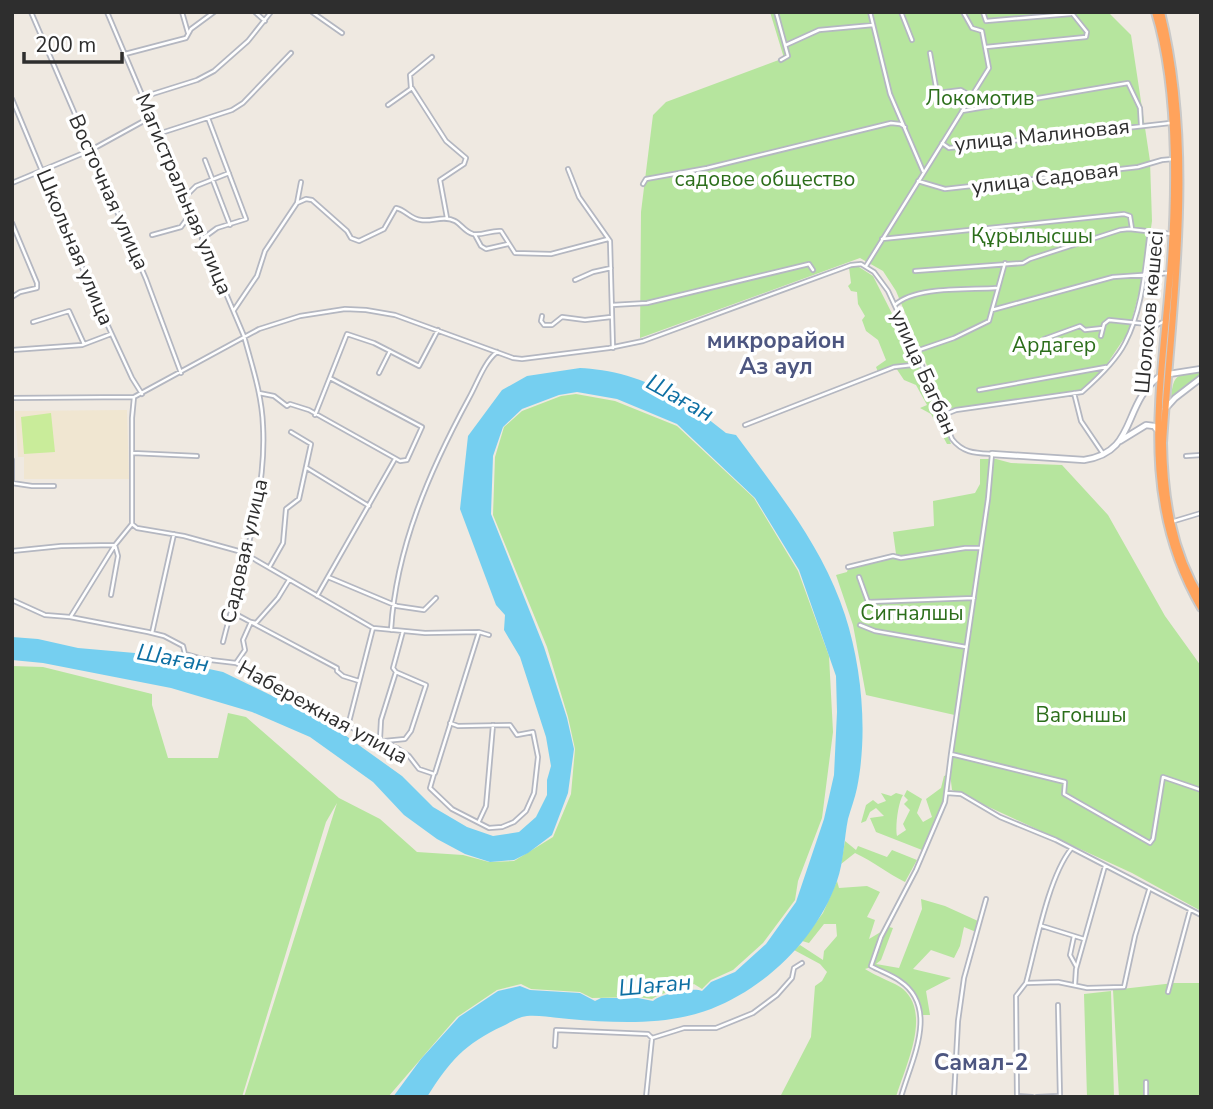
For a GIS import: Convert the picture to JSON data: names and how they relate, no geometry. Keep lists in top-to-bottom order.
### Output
{
  "streets": {
    "highway": ["Шолохов көшесі"],
    "street": [
      "улица Малиновая",
      "улица Садовая",
      "Восточная улица",
      "Магистральная улица",
      "Школьная улица",
      "улица Багбан",
      "Садовая улица",
      "Набережная улица"
    ]
  },
  "crossings": [
    ["улица Малиновая", "Шолохов көшесі"],
    ["улица Садовая", "Шолохов көшесі"],
    ["Магистральная улица", "Садовая улица"]
  ],
  "districts": ["микрорайон Аз аул", "Самал-2"],
  "water": ["Шаған"],
  "parks": [
    "Локомотив",
    "садовое общество",
    "Құрылысшы",
    "Ардагер",
    "Сигналшы",
    "Вагоншы"
  ],
  "scale_bar": "200 m"
}
